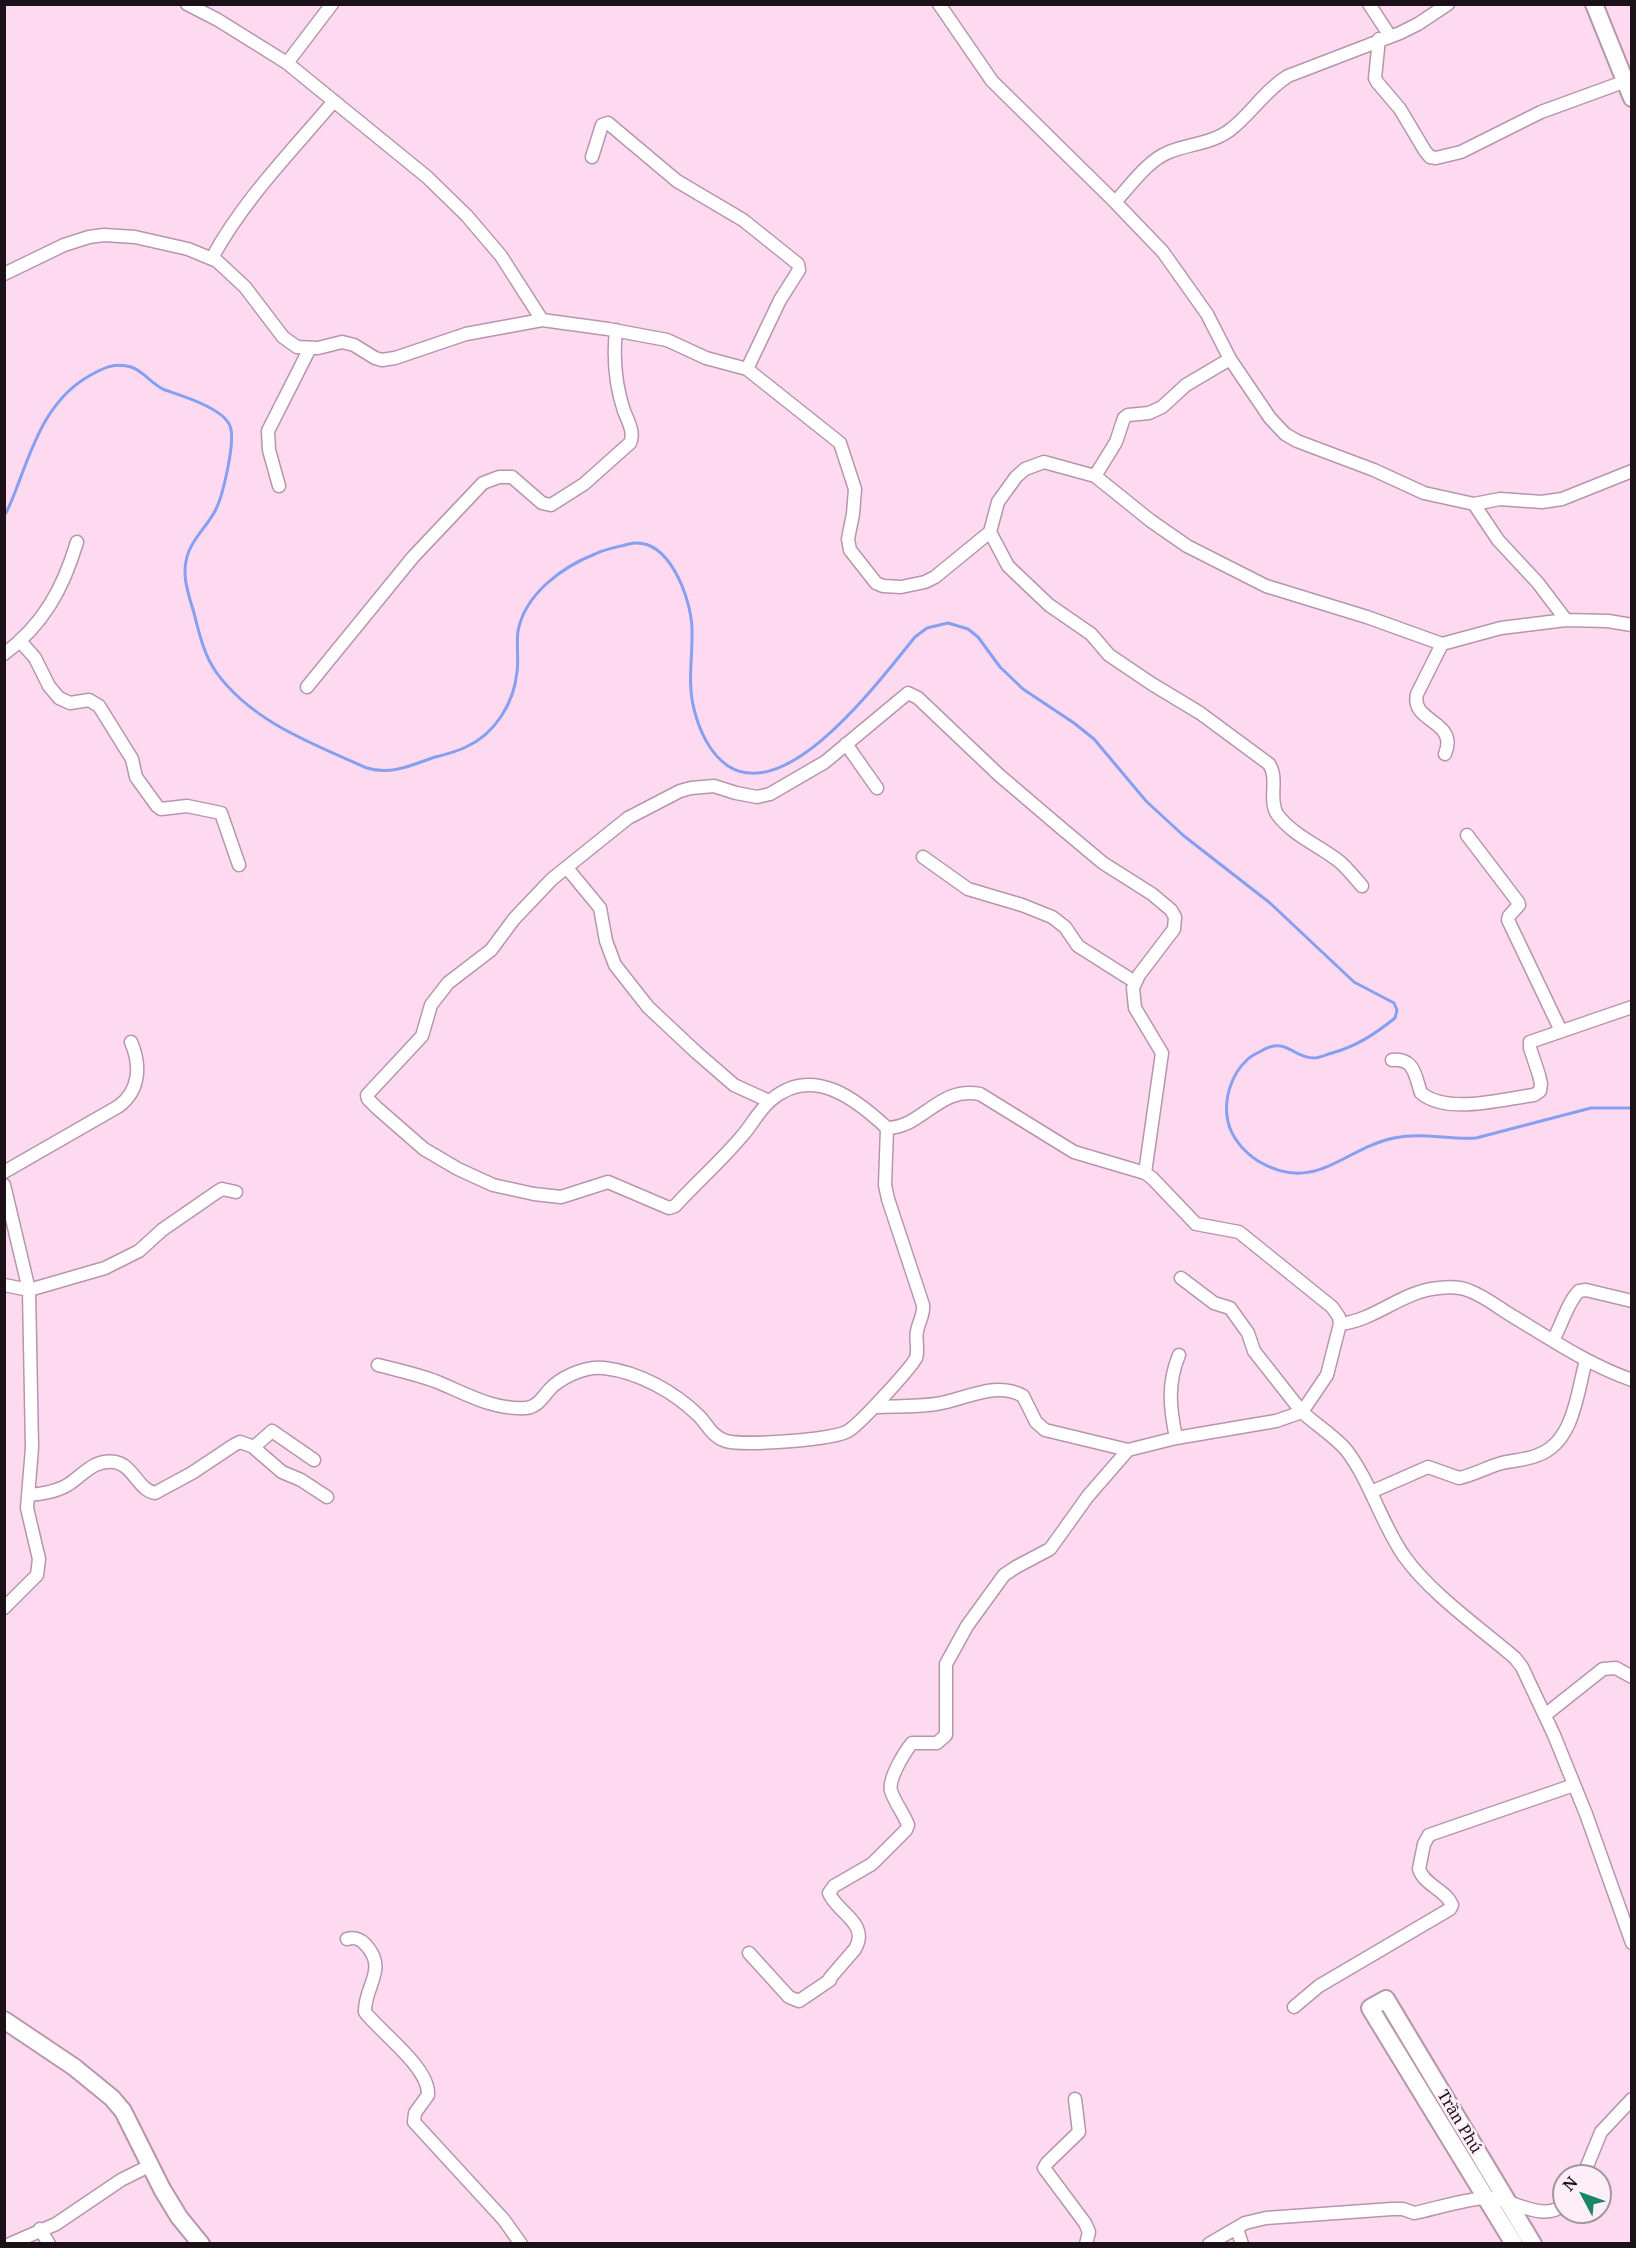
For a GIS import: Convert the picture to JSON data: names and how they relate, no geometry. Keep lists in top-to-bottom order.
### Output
{
  "streets": {
    "main road": ["Trần Phú"]
  },
  "north": "top left"
}
